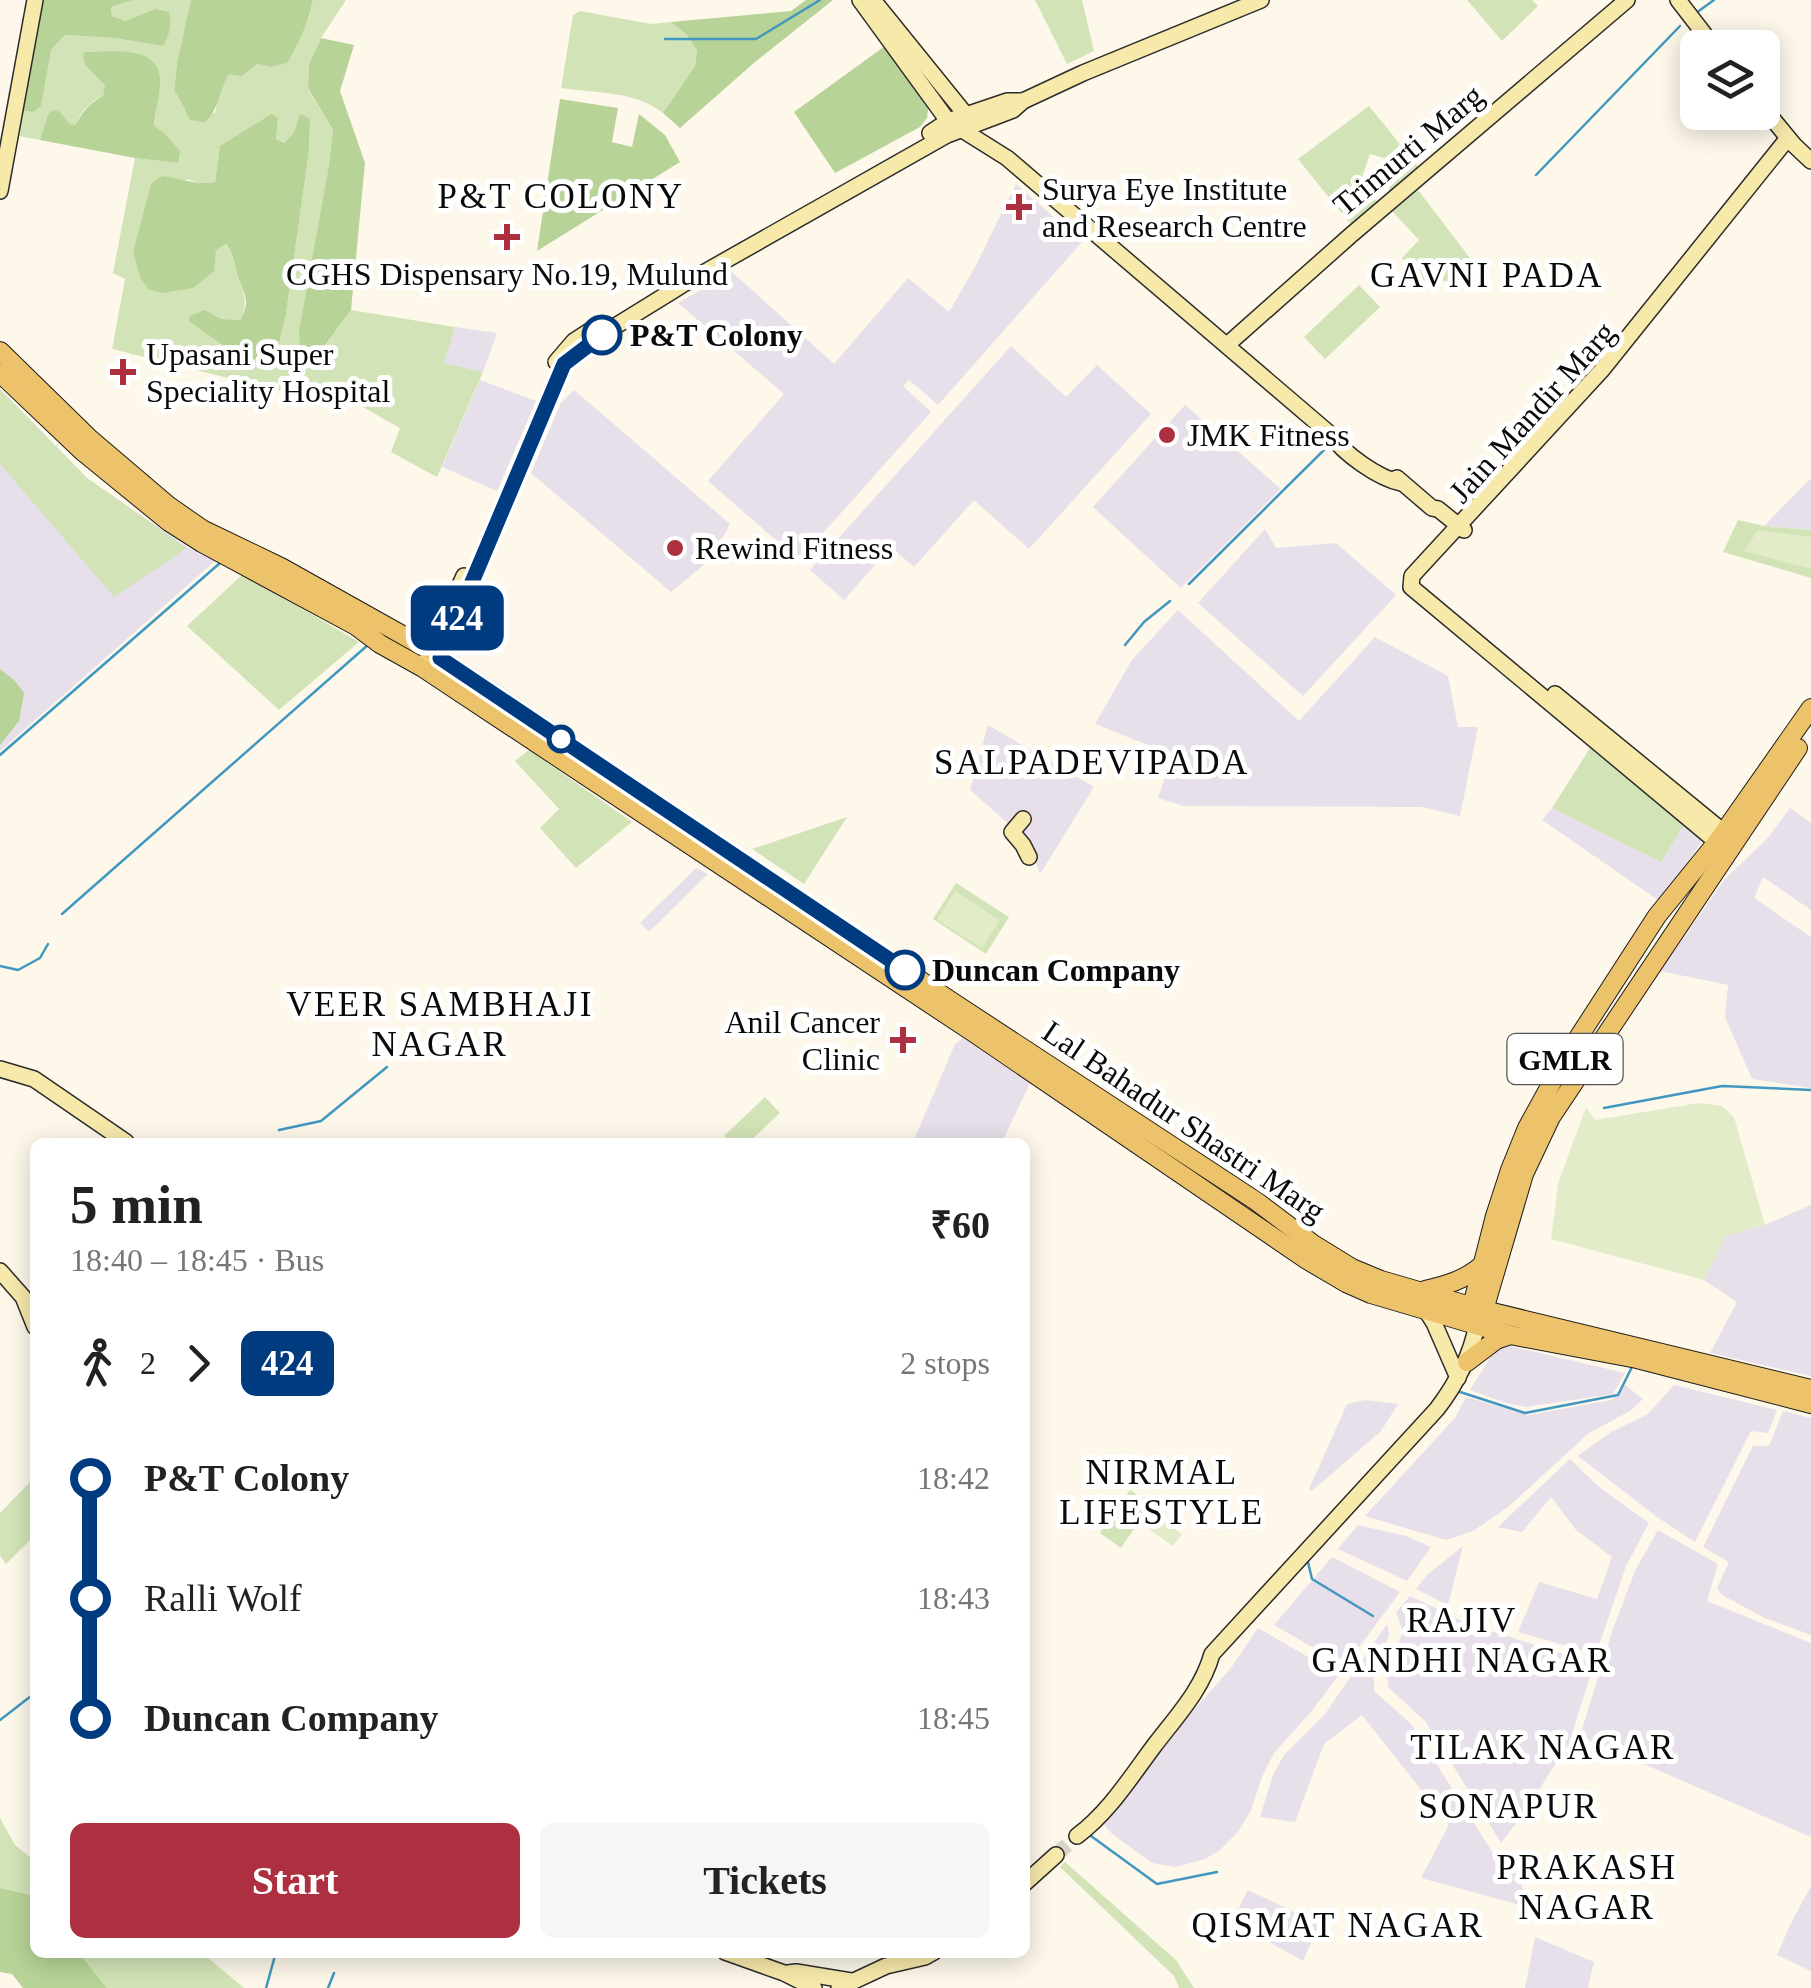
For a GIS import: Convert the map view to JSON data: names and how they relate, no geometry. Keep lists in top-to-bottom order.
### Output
{
  "streets": {
    "main road": ["GMLR", "Lal Bahadur Shastri Marg"],
    "street": ["Trimurti Marg", "Jain Mandir Marg"]
  },
  "crossings": [
    ["Jain Mandir Marg", "GMLR"],
    ["GMLR", "Lal Bahadur Shastri Marg"]
  ],
  "districts": [
    "P&T COLONY",
    "GAVNI PADA",
    "SALPADEVIPADA",
    "VEER SAMBHAJI NAGAR",
    "NIRMAL LIFESTYLE",
    "RAJIV GANDHI NAGAR",
    "TILAK NAGAR",
    "SONAPUR",
    "PRAKASH NAGAR",
    "QISMAT NAGAR"
  ],
  "places": {
    "health": [
      "Surya Eye Institute and Research Centre",
      "CGHS Dispensary No.19, Mulund",
      "Upasani Super Speciality Hospital",
      "Anil Cancer Clinic"
    ],
    "other": [
      "P&T Colony",
      "JMK Fitness",
      "Rewind Fitness",
      "Duncan Company"
    ]
  },
  "lines": ["bus line 424"],
  "page": {
    "on_map": "424",
    "heading": ["5 min", "18:40 – 18:45 · Bus", "₹60"],
    "legs": ["2", "424", "2 stops"],
    "list": [
      {
        "name": "P&T Colony",
        "value": "18:42"
      },
      {
        "name": "Ralli Wolf",
        "value": "18:43"
      },
      {
        "name": "Duncan Company",
        "value": "18:45"
      }
    ],
    "buttons": ["Start", "Tickets"]
  }
}
